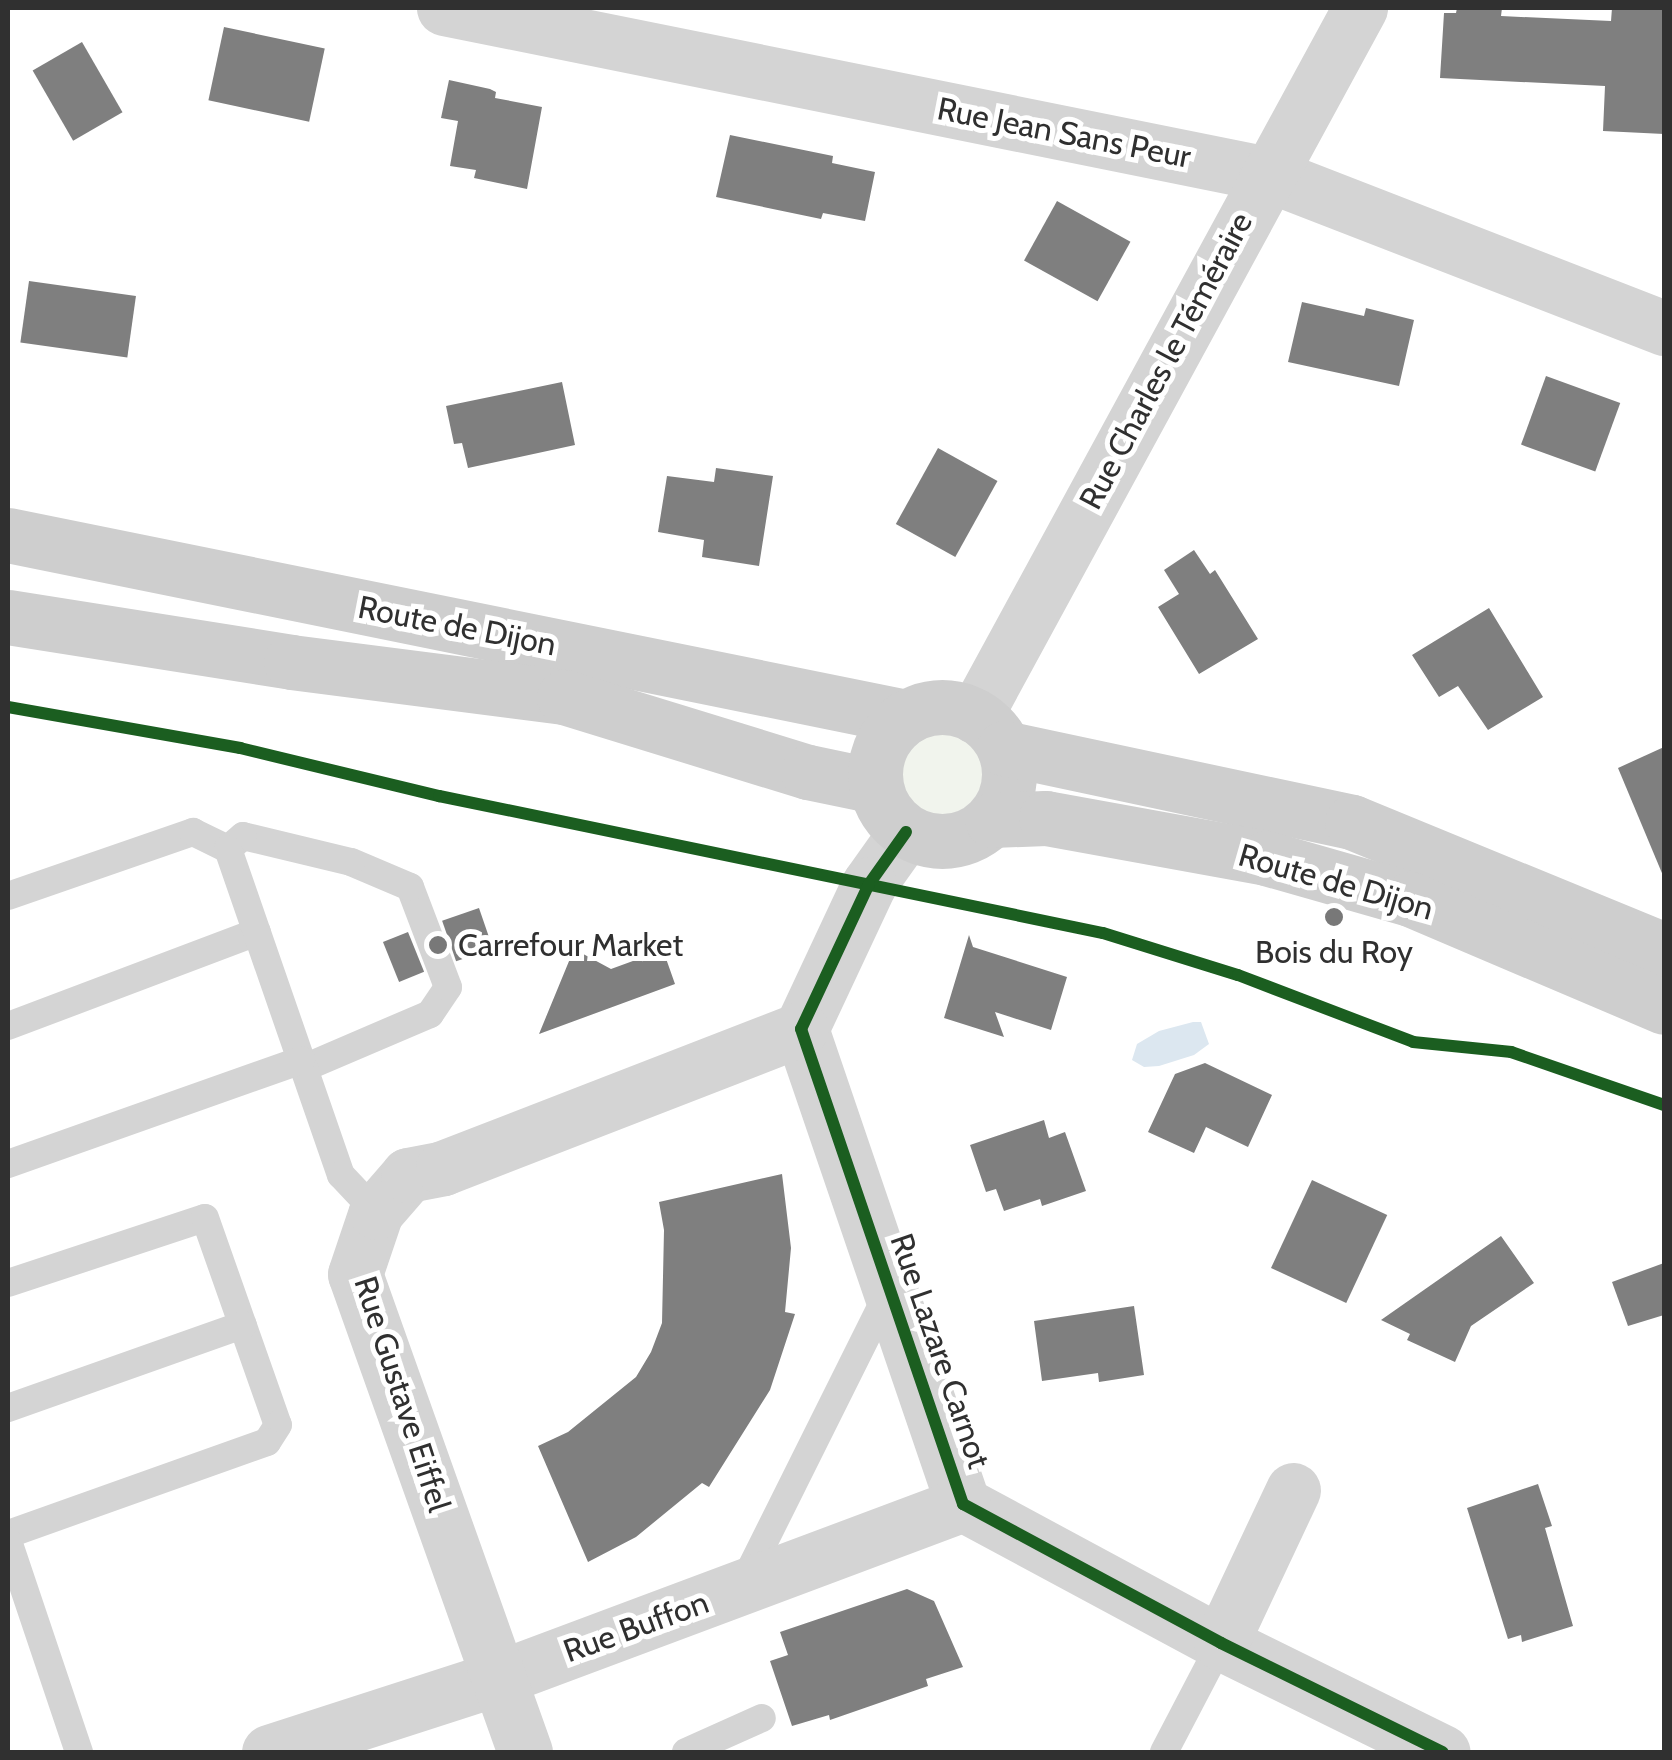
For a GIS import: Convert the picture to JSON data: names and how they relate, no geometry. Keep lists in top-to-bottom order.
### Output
{
  "streets": {
    "street": [
      "Rue Jean Sans Peur",
      "Rue Charles le Téméraire",
      "Route de Dijon",
      "Rue Lazare Carnot",
      "Rue Gustave Eiffel",
      "Rue Buffon"
    ]
  },
  "crossings": [
    ["Rue Jean Sans Peur", "Rue Charles le Téméraire"],
    ["Rue Charles le Téméraire", "Route de Dijon"],
    ["Rue Lazare Carnot", "Rue Gustave Eiffel"],
    ["Rue Lazare Carnot", "Rue Buffon"],
    ["Rue Gustave Eiffel", "Rue Buffon"]
  ],
  "places": ["Bois du Roy", "Carrefour Market"]
}
